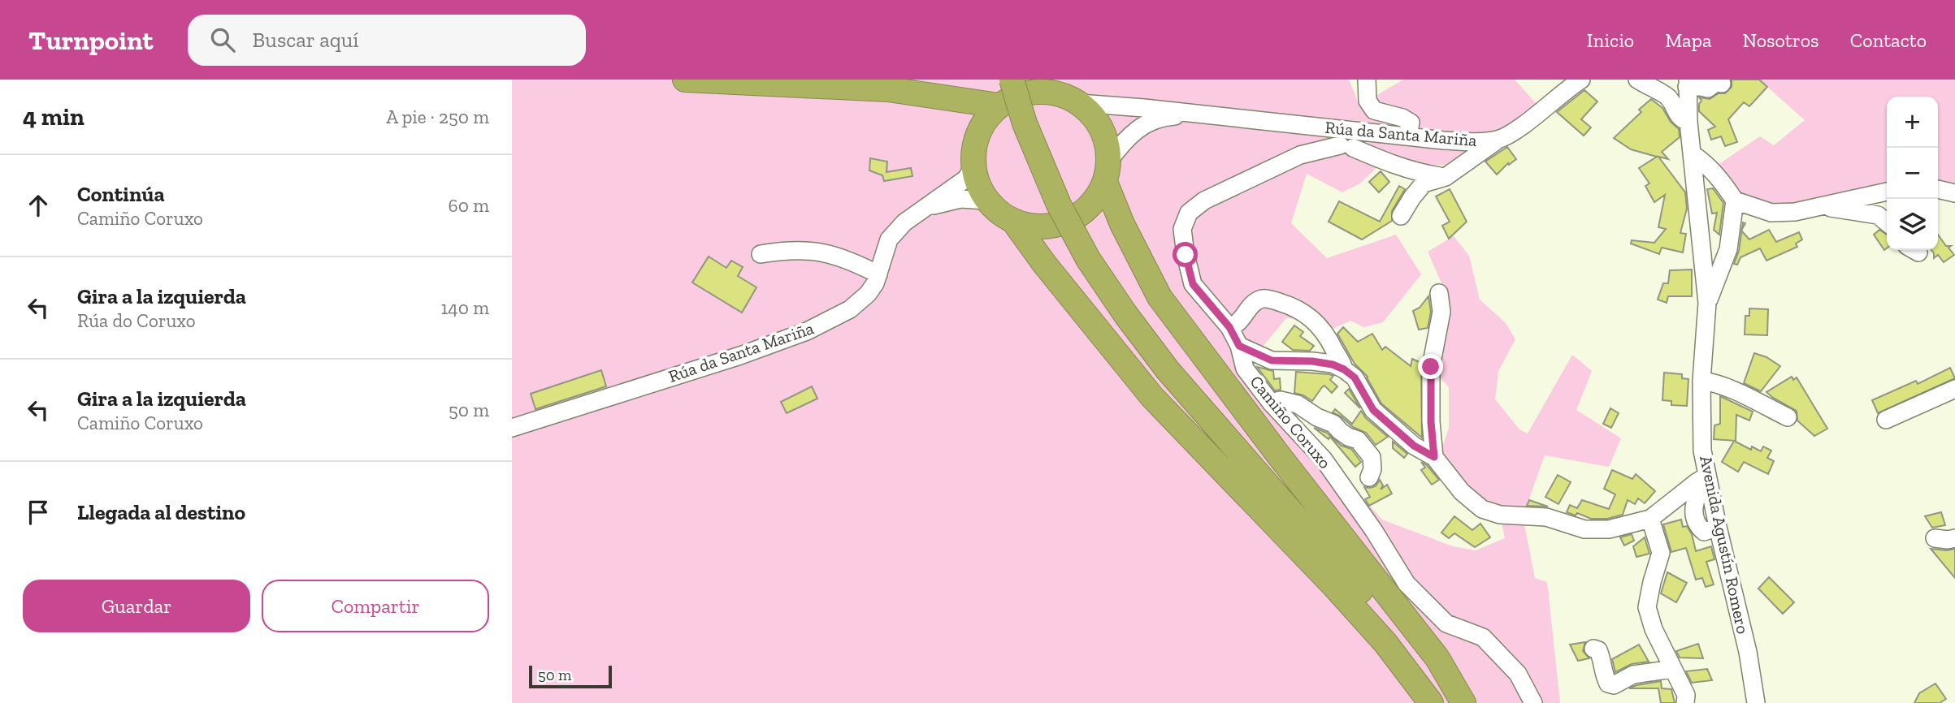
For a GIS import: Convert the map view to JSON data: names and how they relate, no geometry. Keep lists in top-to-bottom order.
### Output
{
  "streets": {
    "street": ["Rúa da Santa Mariña", "Camiño Coruxo", "Avenida Agustín Romero"]
  },
  "scale_bar": "50 m",
  "page": {
    "header": "Turnpoint",
    "search": "Buscar aquí",
    "nav": [
      "Inicio",
      "Mapa",
      "Nosotros",
      "Contacto"
    ],
    "heading": ["4 min", "A pie · 250 m"],
    "map_buttons": ["+", "−"],
    "list": [
      ["Continúa", "Camiño Coruxo", "60 m"],
      ["Gira a la izquierda", "Rúa do Coruxo", "140 m"],
      ["Gira a la izquierda", "Camiño Coruxo", "50 m"],
      "Llegada al destino"
    ],
    "buttons": ["Guardar", "Compartir"],
    "scale": "50 m"
  }
}
